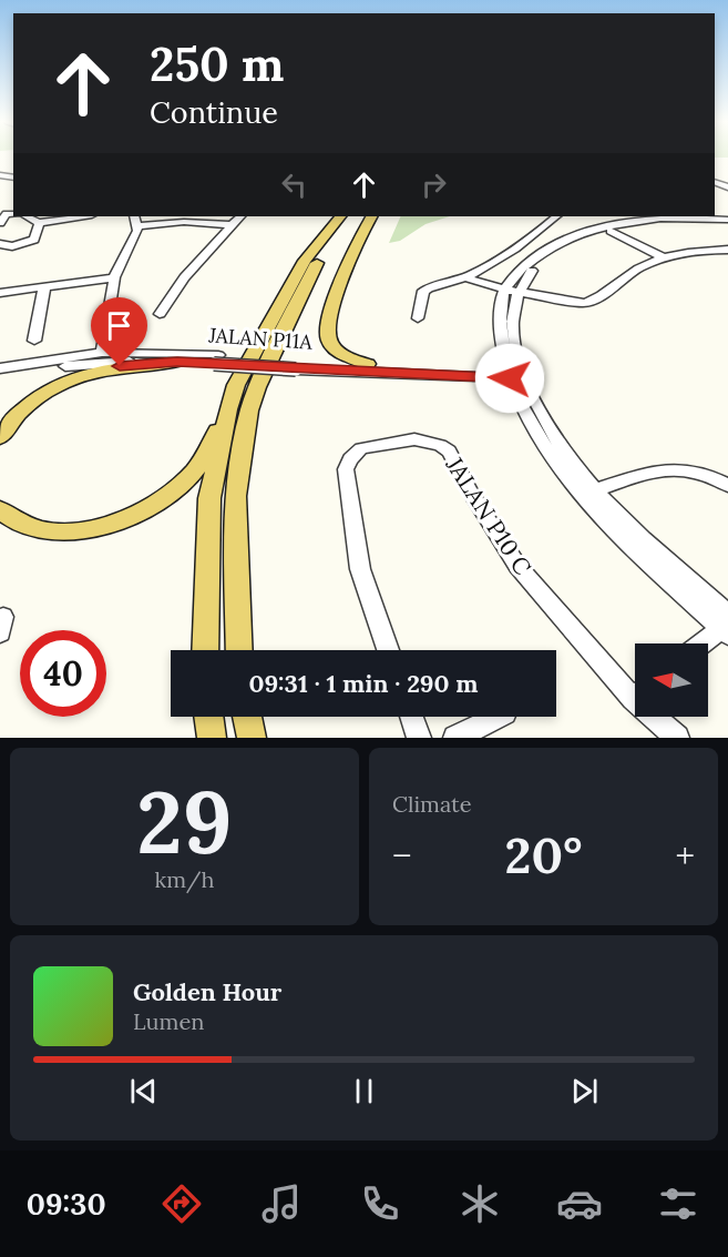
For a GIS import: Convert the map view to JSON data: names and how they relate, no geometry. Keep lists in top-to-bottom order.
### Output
{
  "streets": {
    "street": ["JALAN P11A", "JALAN P10 C"]
  },
  "north": "left",
  "page": {
    "turn": ["250 m", "Continue"],
    "limit": "40",
    "trip": "09:31 · 1 min · 290 m",
    "tile": [
      ["29", "km/h"],
      "Climate"
    ],
    "heat": ["−", "20°", "+"],
    "song": ["Golden Hour", "Lumen"],
    "tabs": "09:30"
  }
}
